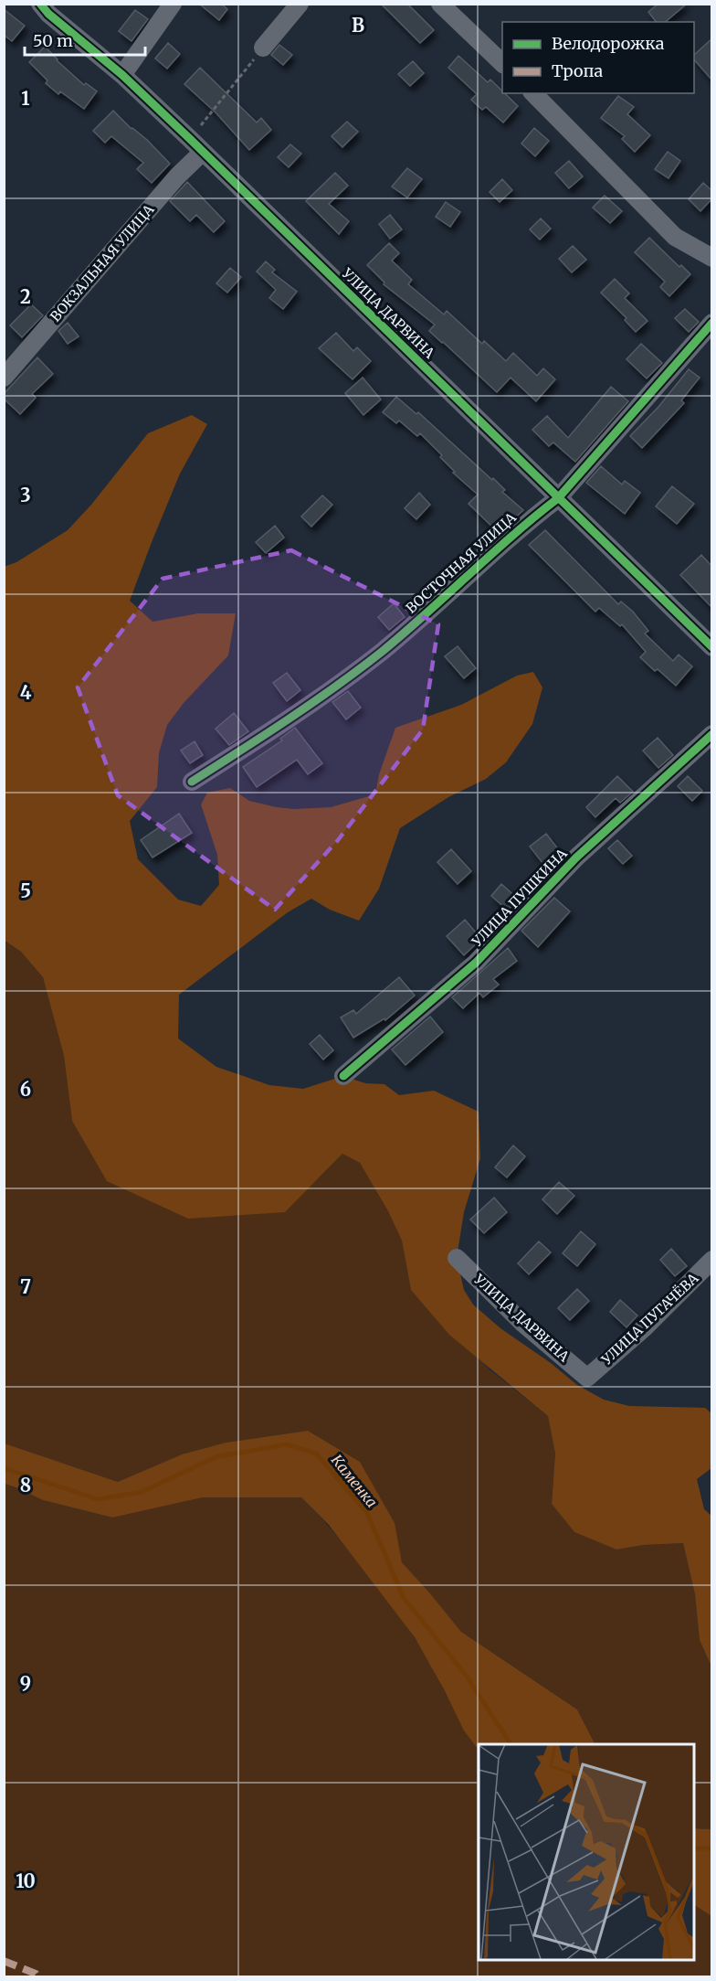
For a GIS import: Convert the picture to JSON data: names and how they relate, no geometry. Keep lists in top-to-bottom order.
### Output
{
  "streets": {
    "street": [
      "ВОКЗАЛЬНАЯ УЛИЦА",
      "УЛИЦА ДАРВИНА",
      "ВОСТОЧНАЯ УЛИЦА",
      "УЛИЦА ПУШКИНА",
      "УЛИЦА ПУГАЧЁВА"
    ]
  },
  "crossings": [
    ["ВОКЗАЛЬНАЯ УЛИЦА", "УЛИЦА ДАРВИНА"],
    ["УЛИЦА ДАРВИНА", "ВОСТОЧНАЯ УЛИЦА"],
    ["УЛИЦА ДАРВИНА", "УЛИЦА ПУГАЧЁВА"]
  ],
  "water": ["Каменка"],
  "legend": ["Велодорожка", "Тропа"],
  "scale_bar": "50 m",
  "grid": {
    "columns": ["B"],
    "rows": [
      "1",
      "2",
      "3",
      "4",
      "5",
      "6",
      "7",
      "8",
      "9",
      "10"
    ]
  }
}
